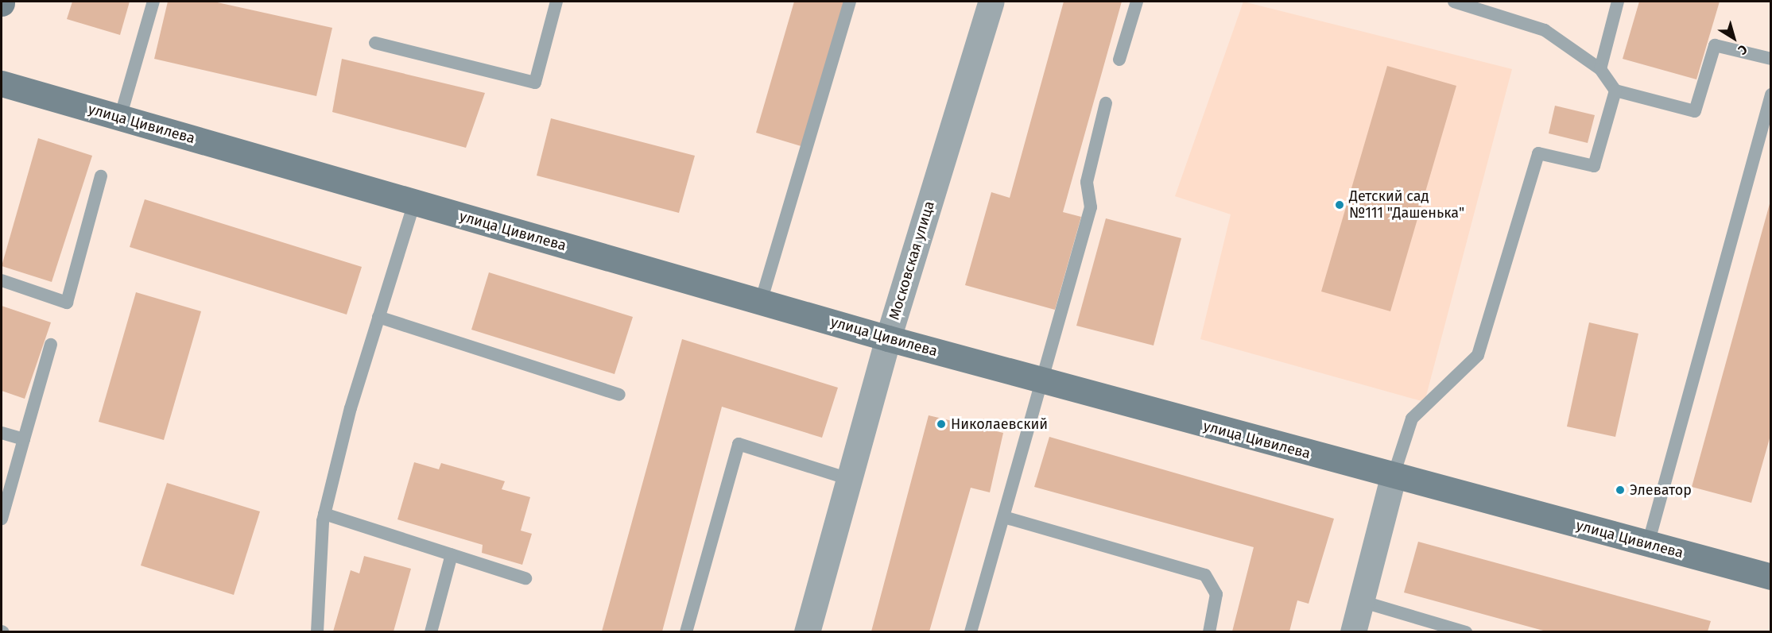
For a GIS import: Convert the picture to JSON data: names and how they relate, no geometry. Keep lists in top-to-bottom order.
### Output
{
  "streets": {
    "street": ["улица Цивилева", "Московская улица"]
  },
  "crossings": [
    ["улица Цивилева", "Московская улица"]
  ],
  "places": ["Детский сад №111 \"Дашенька\"", "Николаевский", "Элеватор"],
  "north": "bottom right"
}
